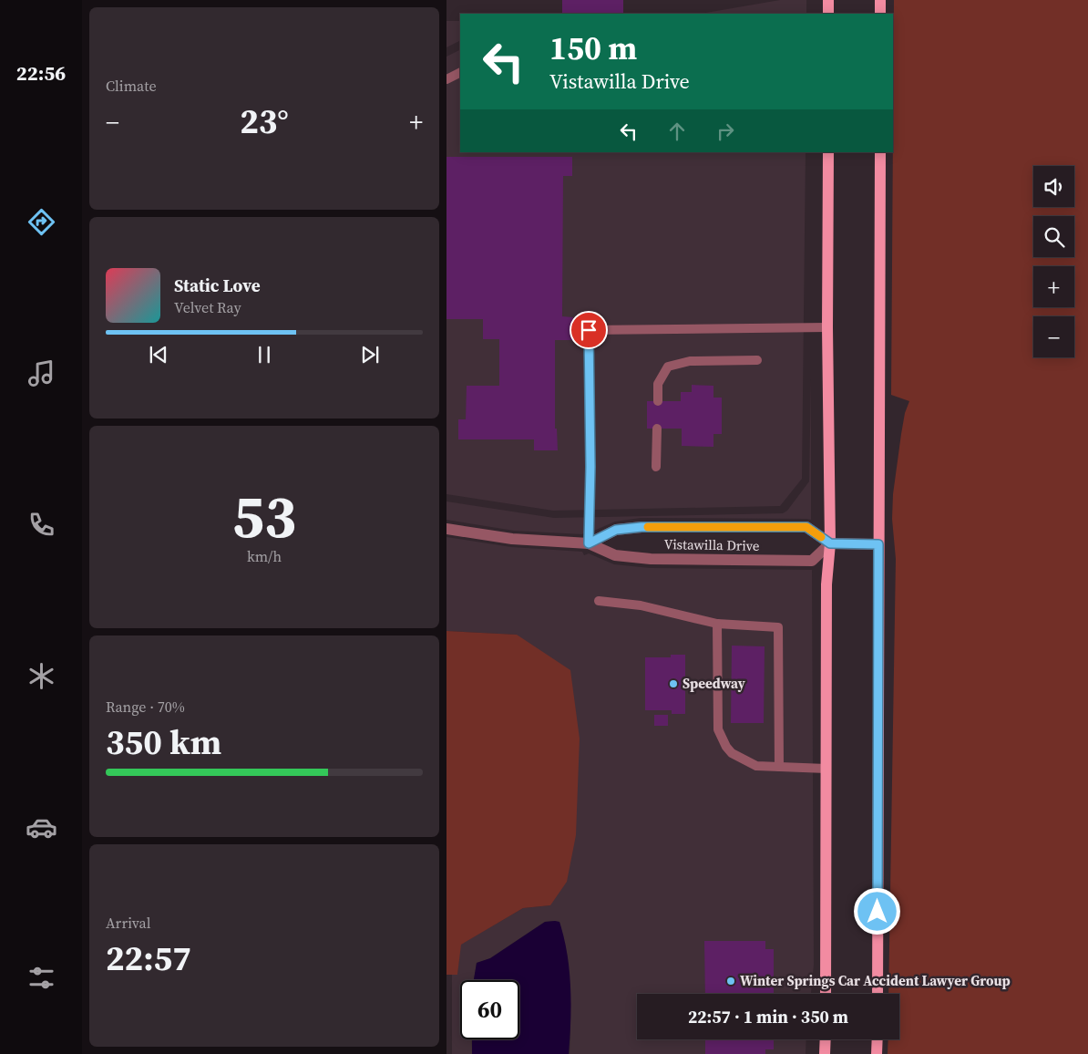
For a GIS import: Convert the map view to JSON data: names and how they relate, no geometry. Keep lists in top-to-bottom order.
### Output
{
  "streets": {
    "street": ["Vistawilla Drive"]
  },
  "places": ["Speedway", "Winter Springs Car Accident Lawyer Group"],
  "page": {
    "tabs": "22:56",
    "tile": [
      "Climate",
      ["53", "km/h"],
      ["Range · 70%", "350 km"],
      ["Arrival", "22:57"]
    ],
    "turn": ["150 m", "Vistawilla Drive"],
    "heat": ["−", "23°", "+"],
    "map_buttons": ["+", "−"],
    "song": ["Static Love", "Velvet Ray"],
    "limit": "60",
    "trip": "22:57 · 1 min · 350 m"
  }
}
